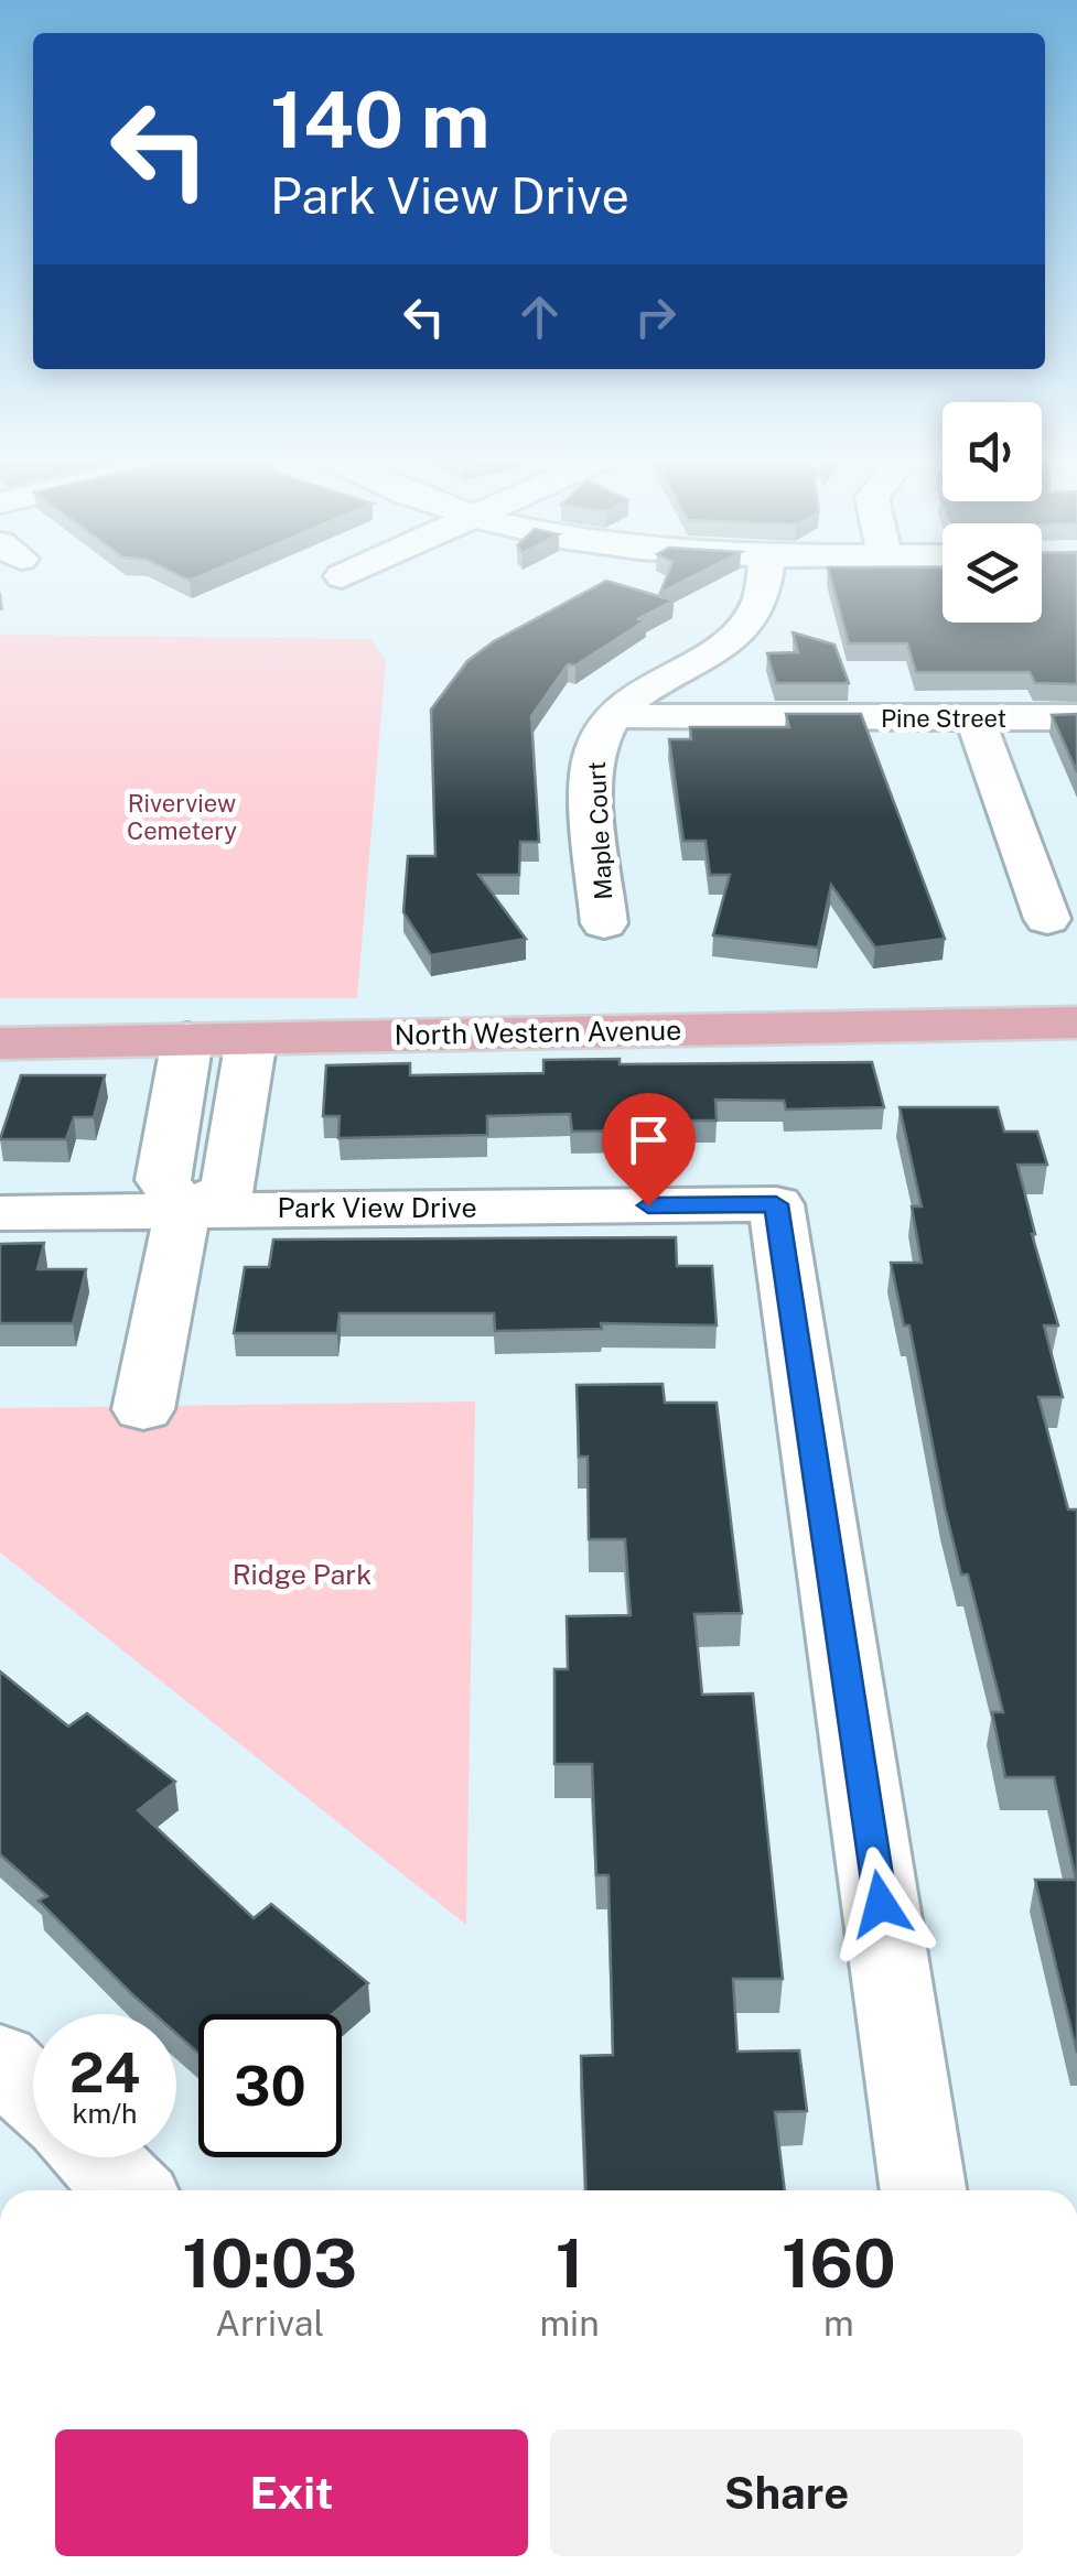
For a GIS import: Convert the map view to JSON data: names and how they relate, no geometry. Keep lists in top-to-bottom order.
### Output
{
  "streets": {
    "main road": ["North Western Avenue"],
    "street": ["Pine Street", "Maple Court", "Park View Drive"]
  },
  "crossings": [
    ["Pine Street", "Maple Court"]
  ],
  "parks": ["Riverview Cemetery", "Ridge Park"],
  "page": {
    "turn": ["140 m", "Park View Drive"],
    "speed": "24 km/h",
    "limit": "30",
    "eta": [
      "10:03",
      "Arrival",
      "1",
      "min",
      "160",
      "m"
    ],
    "buttons": ["Exit", "Share"]
  }
}
